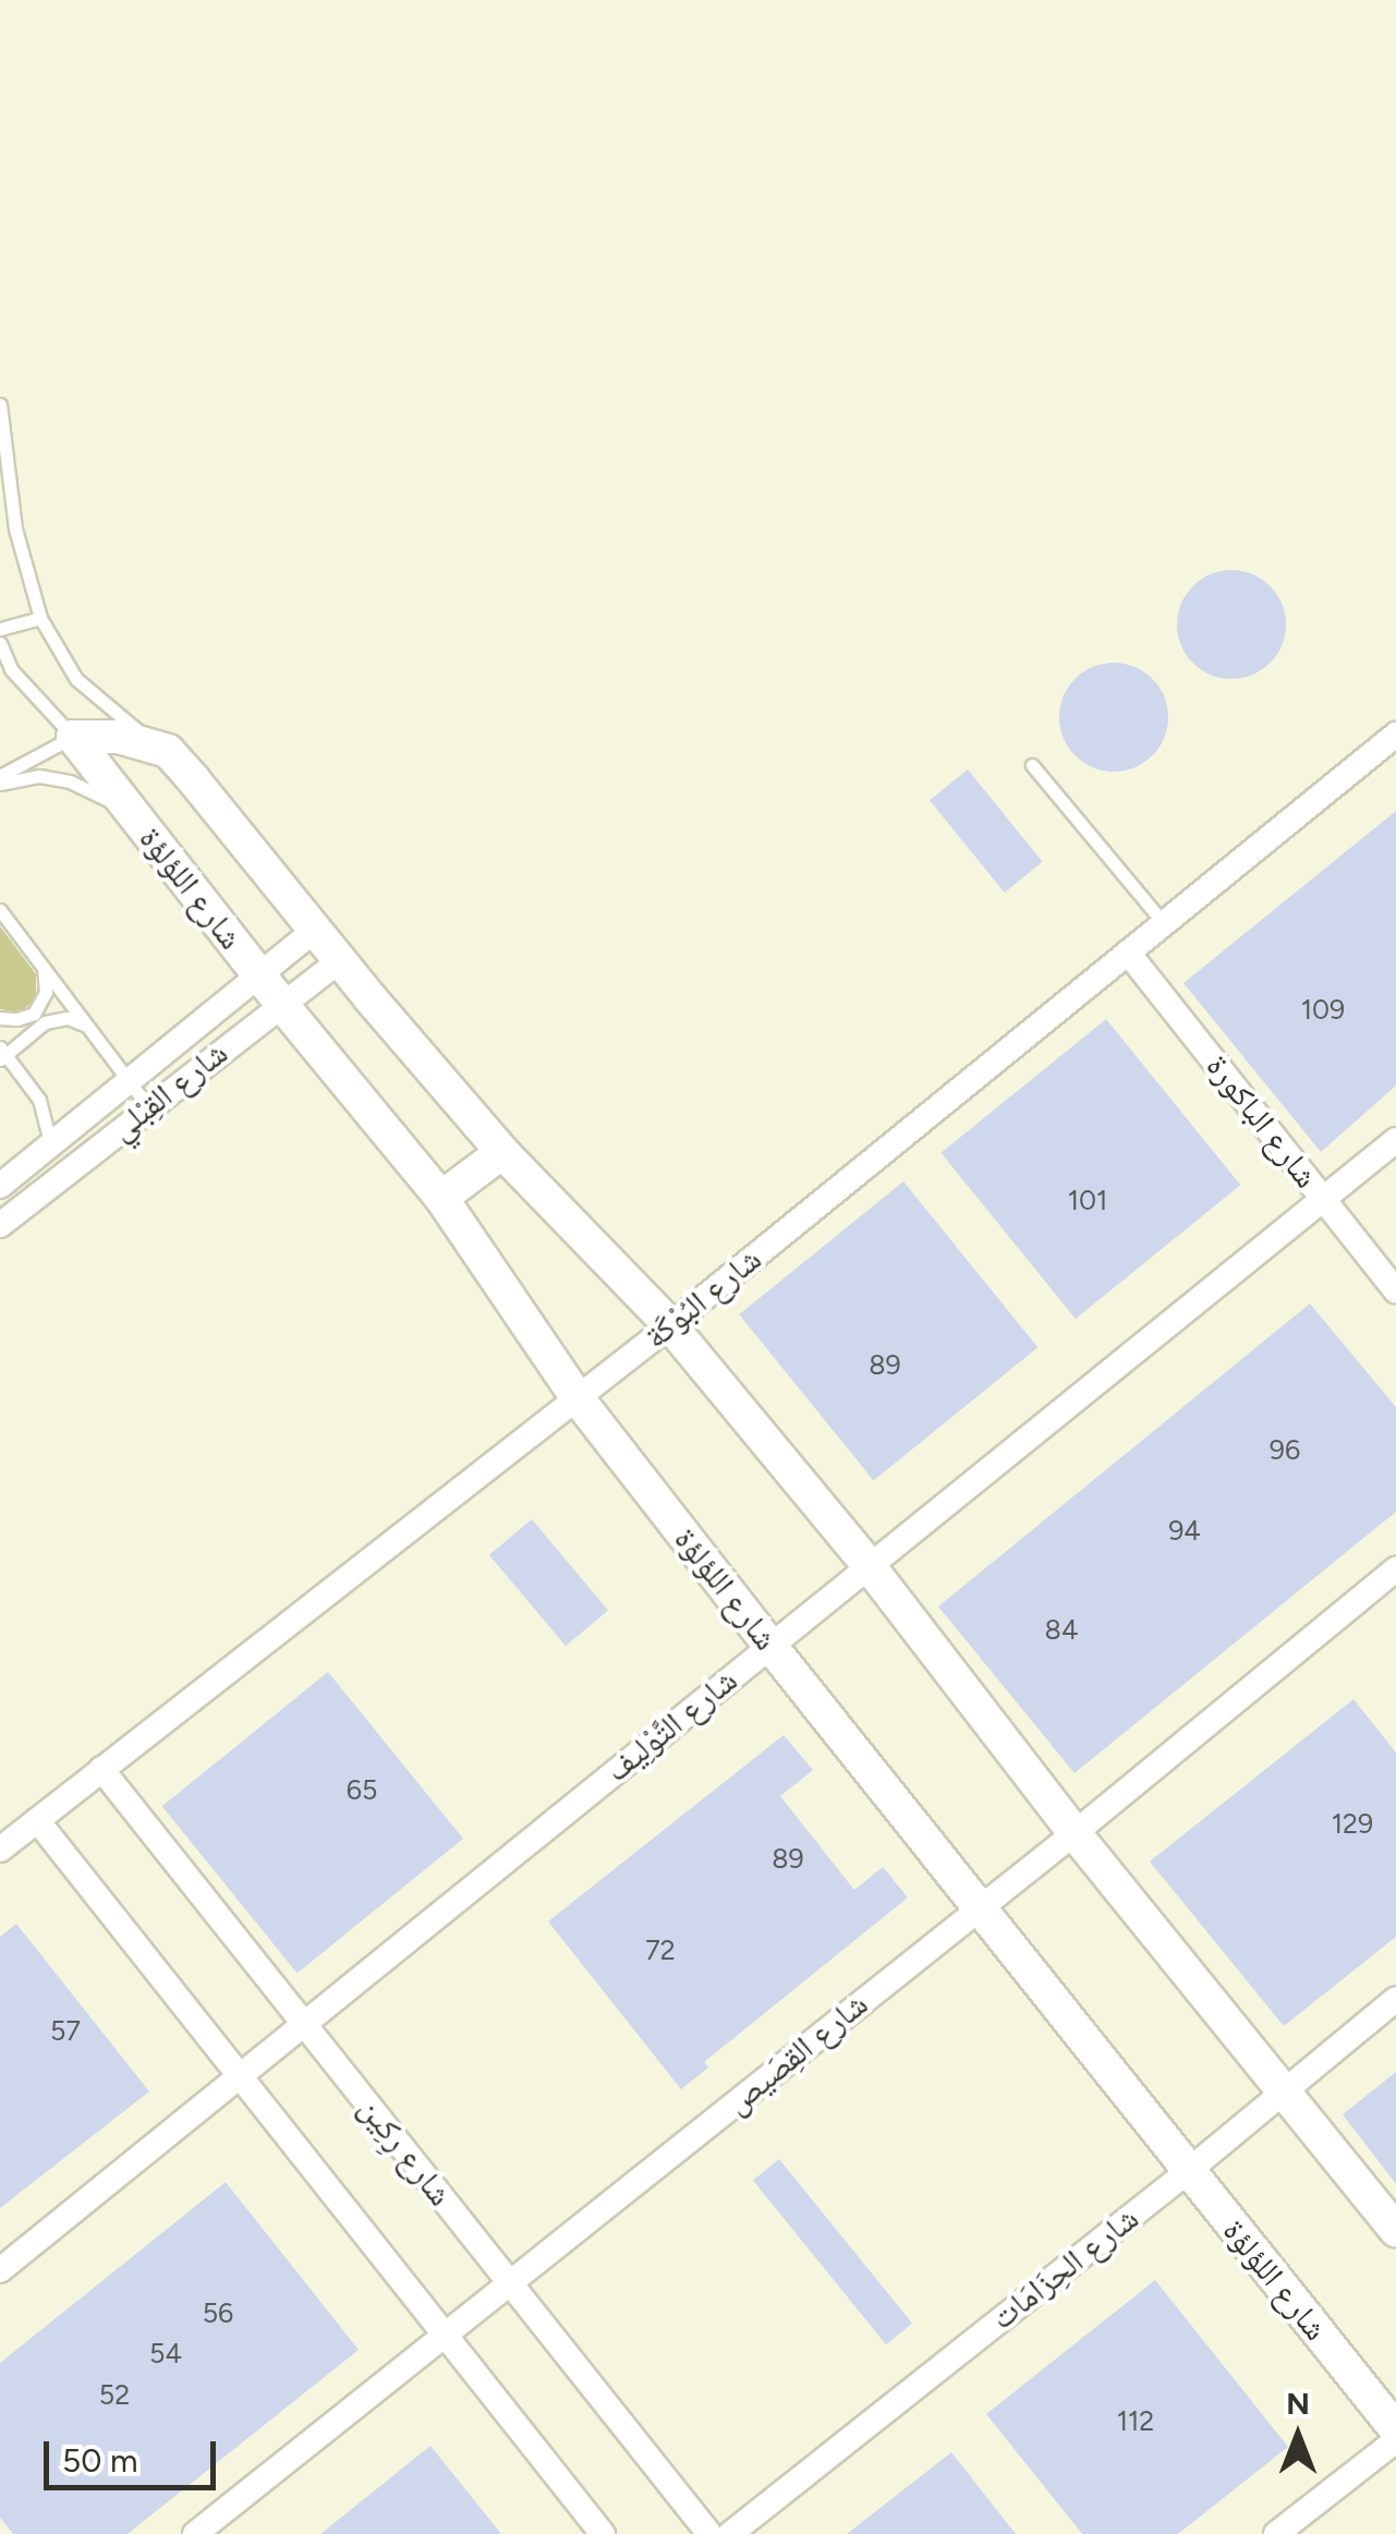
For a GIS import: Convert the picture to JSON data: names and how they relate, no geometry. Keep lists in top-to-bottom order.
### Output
{
  "streets": {
    "street": [
      "شارع اللؤلؤة",
      "شارع القِبْلي",
      "شارع الباكورة",
      "شارع البُوْكَة",
      "شارع التَّوْلِيف",
      "شارع القِصَيص",
      "شارع رِكِين",
      "شارع الحِزَامَات"
    ]
  },
  "crossings": [
    ["شارع اللؤلؤة", "شارع القِبْلي"],
    ["شارع اللؤلؤة", "شارع البُوْكَة"],
    ["شارع اللؤلؤة", "شارع التَّوْلِيف"],
    ["شارع اللؤلؤة", "شارع القِصَيص"],
    ["شارع اللؤلؤة", "شارع الحِزَامَات"],
    ["شارع الباكورة", "شارع البُوْكَة"],
    ["شارع الباكورة", "شارع التَّوْلِيف"],
    ["شارع البُوْكَة", "شارع رِكِين"],
    ["شارع التَّوْلِيف", "شارع رِكِين"],
    ["شارع القِصَيص", "شارع رِكِين"]
  ],
  "house_numbers": [
    "109",
    "101",
    "89",
    "96",
    "94",
    "84",
    "65",
    "129",
    "89",
    "72",
    "57",
    "56",
    "54",
    "52",
    "112"
  ],
  "scale_bar": "50 m",
  "north": "top"
}
